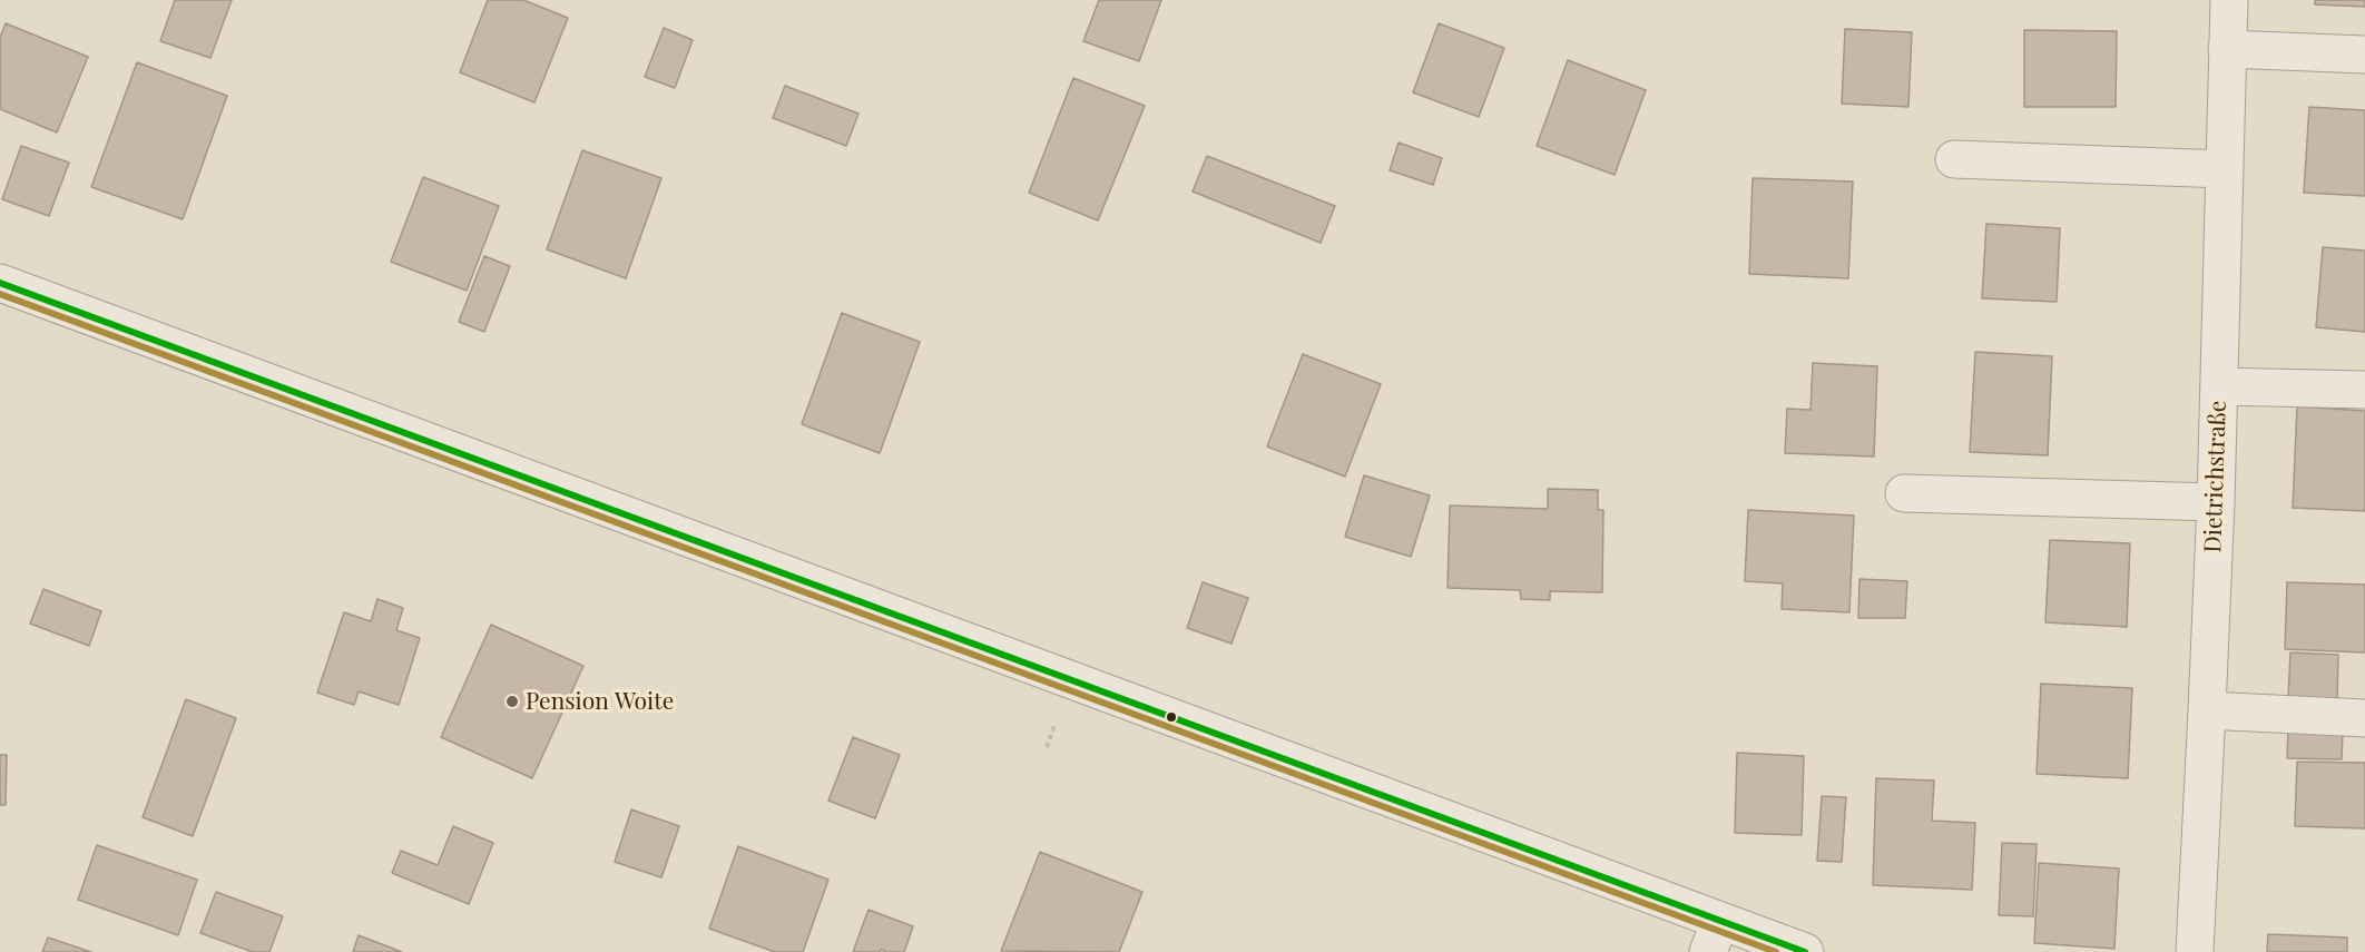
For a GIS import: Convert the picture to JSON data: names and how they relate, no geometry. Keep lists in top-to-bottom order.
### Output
{
  "streets": {
    "street": ["Dietrichstraße"]
  },
  "places": ["Pension Woite"]
}
